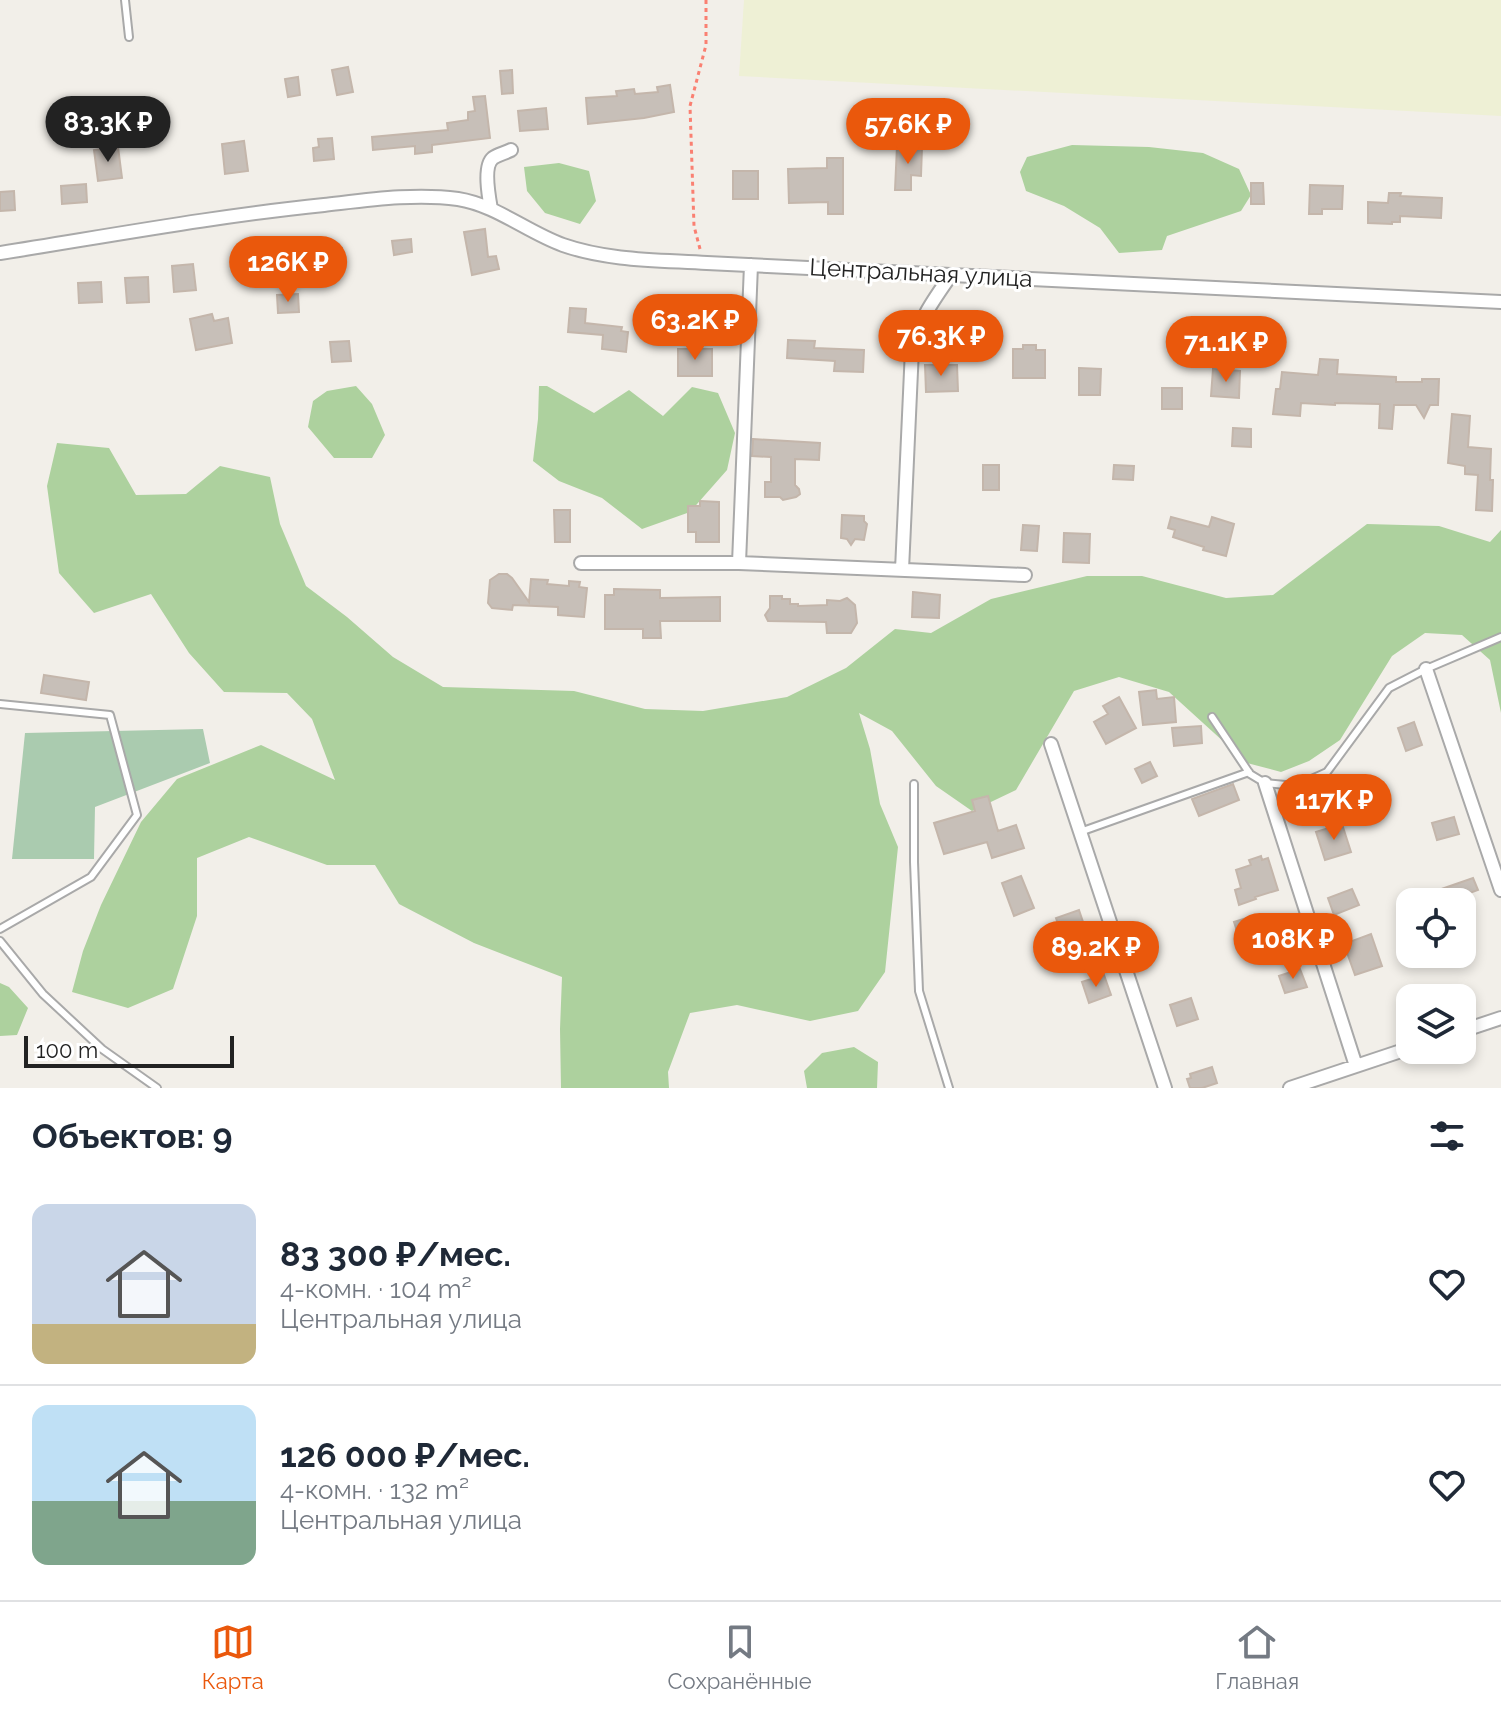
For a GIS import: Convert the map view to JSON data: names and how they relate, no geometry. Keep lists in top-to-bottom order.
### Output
{
  "streets": {
    "street": ["Центральная улица"]
  },
  "scale_bar": "100 m",
  "page": {
    "price": [
      "83.3K ₽",
      "57.6K ₽",
      "126K ₽",
      "63.2K ₽",
      "76.3K ₽",
      "71.1K ₽",
      "117K ₽",
      "108K ₽",
      "89.2K ₽"
    ],
    "scale": "100 m",
    "heading": "Объектов: 9",
    "list": [
      {
        "name": "83 300 ₽/мес.",
        "note": "4-комн. · 104 m² · Центральная улица"
      },
      {
        "name": "126 000 ₽/мес.",
        "note": "4-комн. · 132 m² · Центральная улица"
      }
    ],
    "tabs": ["Карта", "Сохранённые", "Главная"]
  }
}
